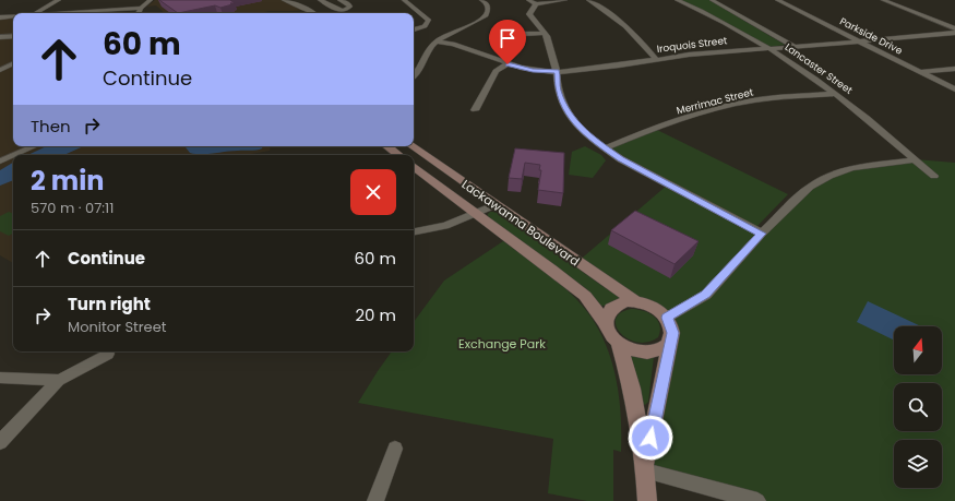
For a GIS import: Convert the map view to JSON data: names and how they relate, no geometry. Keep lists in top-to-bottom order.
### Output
{
  "streets": {
    "street": [
      "Parkside Drive",
      "Iroquois Street",
      "Lancaster Street",
      "Merrimac Street",
      "Lackawanna Boulevard"
    ]
  },
  "crossings": [
    ["Parkside Drive", "Iroquois Street"],
    ["Iroquois Street", "Lancaster Street"],
    ["Lancaster Street", "Merrimac Street"]
  ],
  "parks": ["Exchange Park"],
  "north": "top",
  "page": {
    "turn": ["60 m", "Continue"],
    "then": "Then",
    "heading": ["2 min", "570 m · 07:11"],
    "list": [
      {
        "name": "Continue",
        "value": "60 m"
      },
      {
        "name": "Turn right",
        "note": "Monitor Street",
        "value": "20 m"
      }
    ]
  }
}
